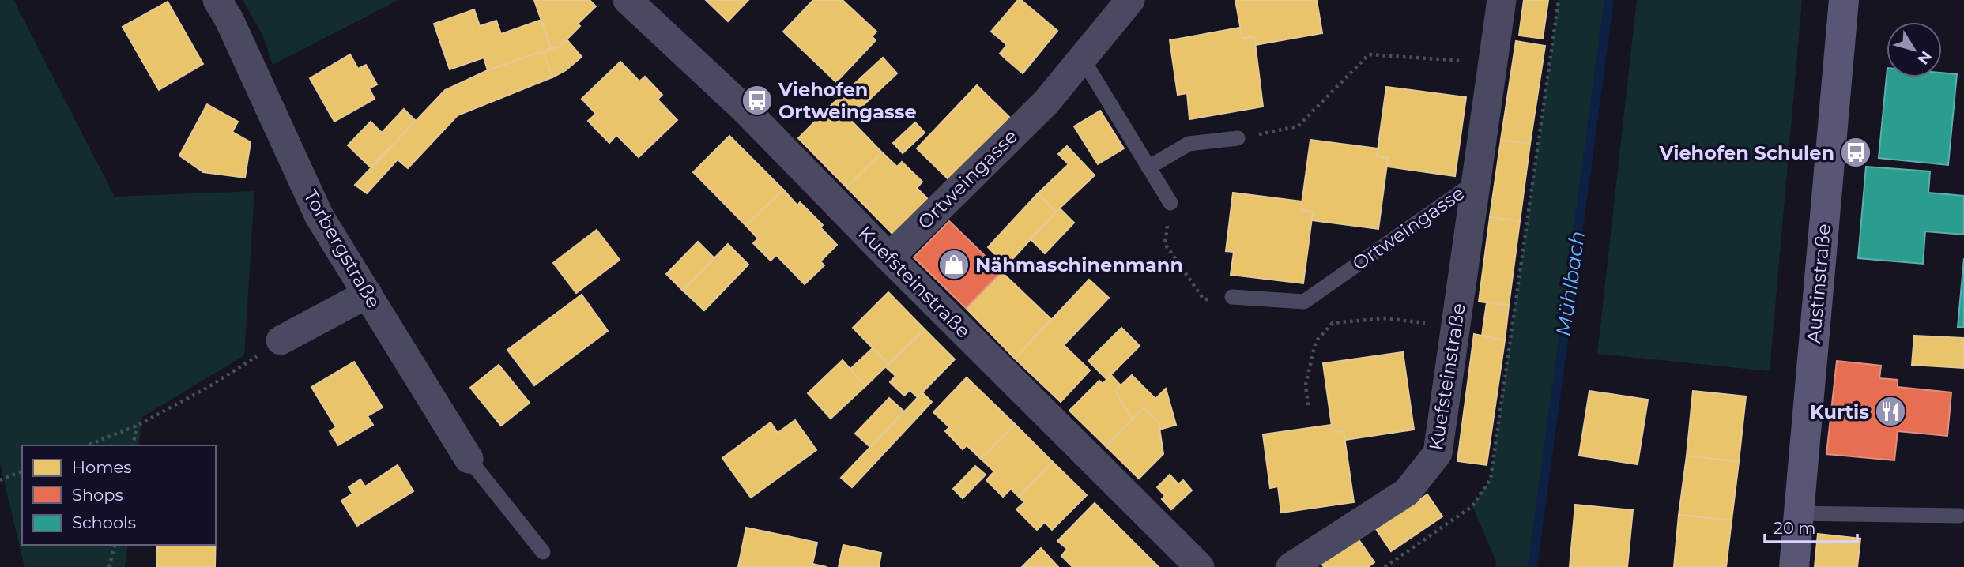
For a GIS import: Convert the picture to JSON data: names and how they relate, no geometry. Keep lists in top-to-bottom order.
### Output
{
  "streets": {
    "main road": ["Austinstraße"],
    "street": ["Ortweingasse", "Torbergstraße", "Kuefsteinstraße"]
  },
  "crossings": [
    ["Ortweingasse", "Kuefsteinstraße"]
  ],
  "water": ["Mühlbach"],
  "places": {
    "bus stop": ["Viehofen Ortweingasse", "Viehofen Schulen"],
    "shop": ["Nähmaschinenmann"],
    "restaurant": ["Kurtis"]
  },
  "legend": ["Homes", "Shops", "Schools"],
  "scale_bar": "20 m",
  "north": "bottom right"
}
